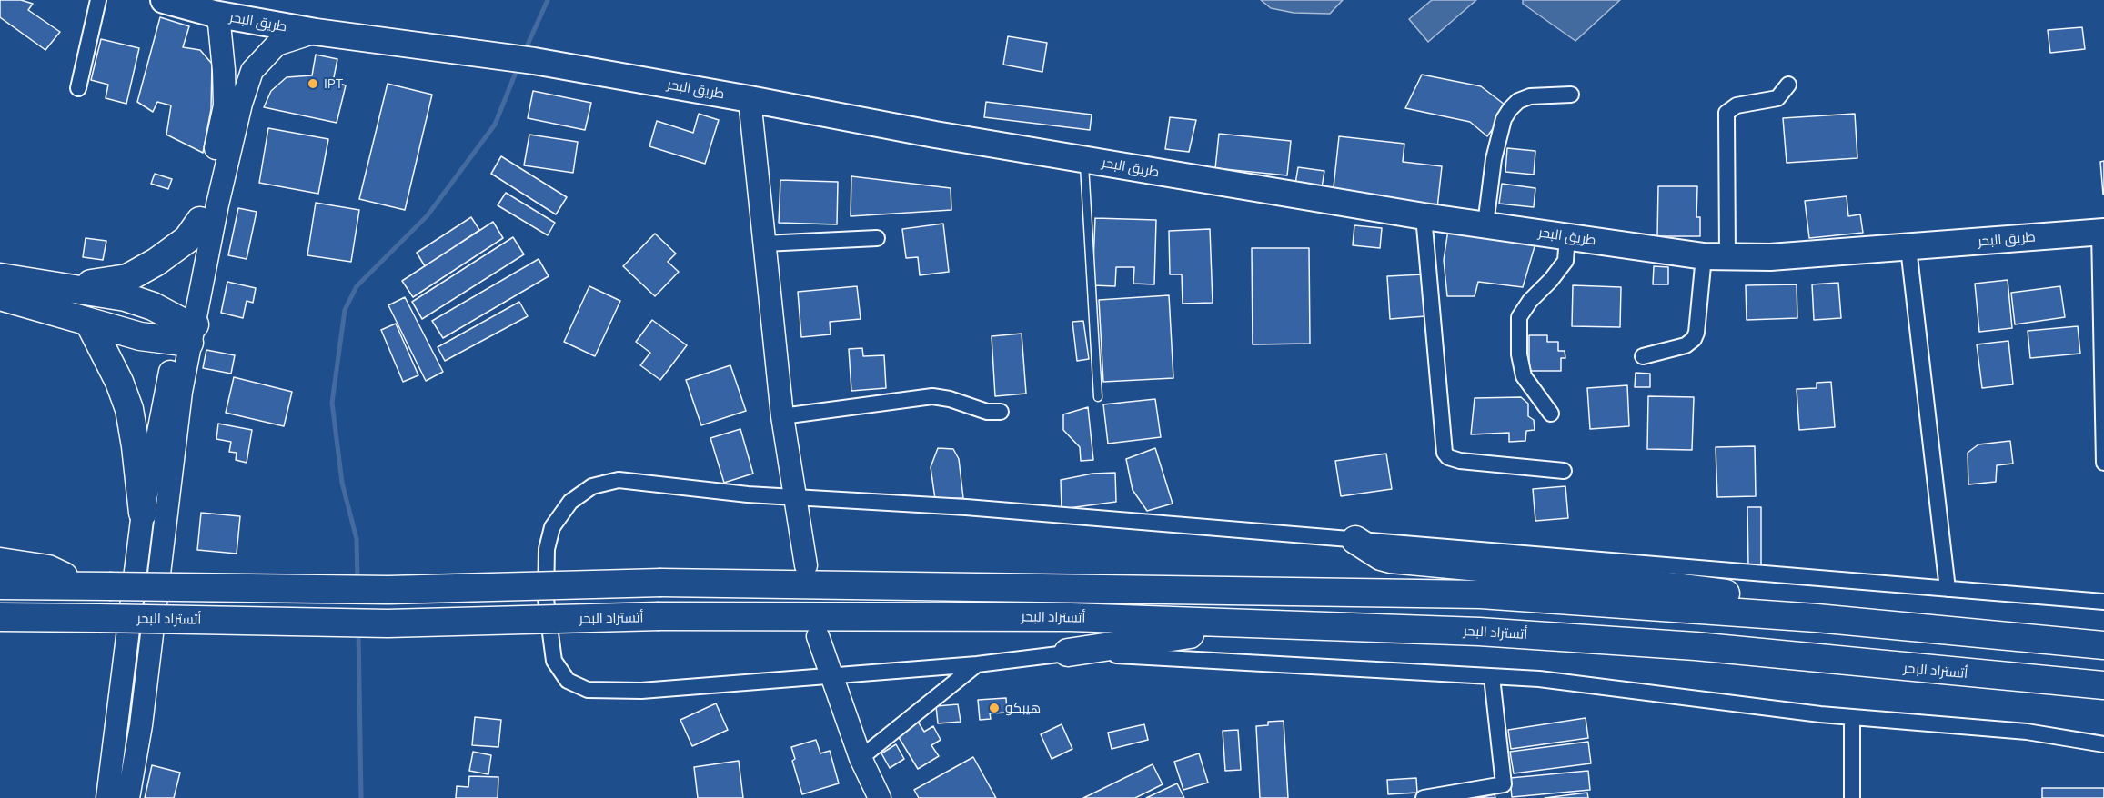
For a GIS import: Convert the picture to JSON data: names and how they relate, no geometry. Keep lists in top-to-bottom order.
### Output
{
  "streets": {
    "highway": ["طريق البحر", "أتستراد البحر"]
  },
  "places": ["IPT", "هيبكو"]
}
